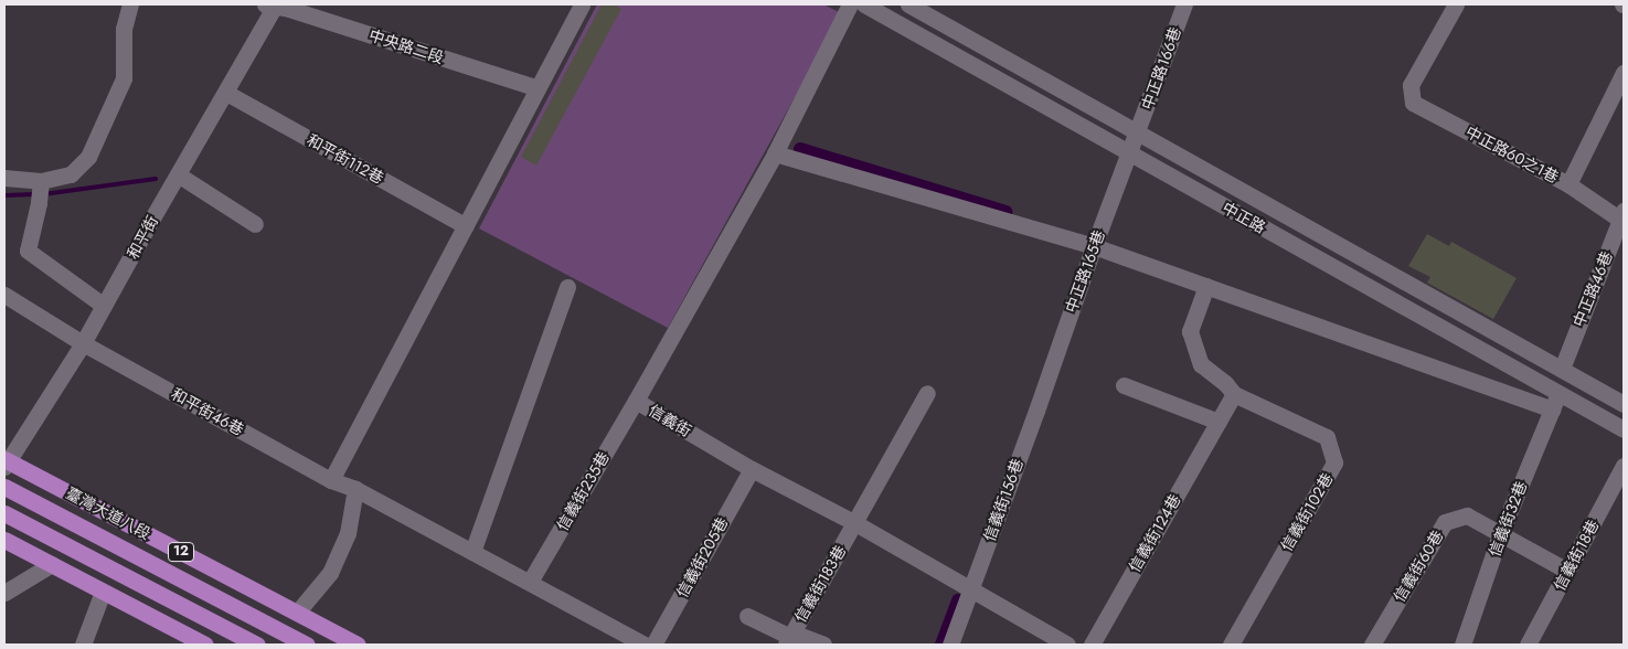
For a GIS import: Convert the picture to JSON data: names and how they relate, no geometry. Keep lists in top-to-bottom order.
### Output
{
  "streets": {
    "main road": ["臺灣大道八段", "12"],
    "street": [
      "中央路二段",
      "中正路166巷",
      "中正路60之1巷",
      "和平街112巷",
      "中正路",
      "和平街",
      "中正路165巷",
      "中正路46巷",
      "和平街46巷",
      "信義街",
      "信義街235巷",
      "信義街156巷",
      "信義街102巷",
      "信義街32巷",
      "信義街124巷",
      "信義街18巷",
      "信義街205巷",
      "信義街60巷",
      "信義街183巷"
    ]
  },
  "crossings": [
    ["中央路二段", "和平街"],
    ["中正路166巷", "中正路"],
    ["中正路166巷", "中正路165巷"],
    ["中正路60之1巷", "中正路46巷"],
    ["和平街112巷", "和平街"],
    ["中正路", "中正路165巷"],
    ["中正路", "中正路46巷"],
    ["中正路", "信義街32巷"],
    ["和平街", "和平街46巷"],
    ["和平街", "臺灣大道八段"],
    ["中正路165巷", "信義街156巷"],
    ["和平街46巷", "信義街235巷"],
    ["信義街", "信義街235巷"],
    ["信義街", "信義街156巷"],
    ["信義街", "信義街205巷"],
    ["信義街", "信義街183巷"],
    ["信義街102巷", "信義街124巷"],
    ["信義街32巷", "信義街60巷"],
    ["信義街18巷", "信義街60巷"]
  ]
}
